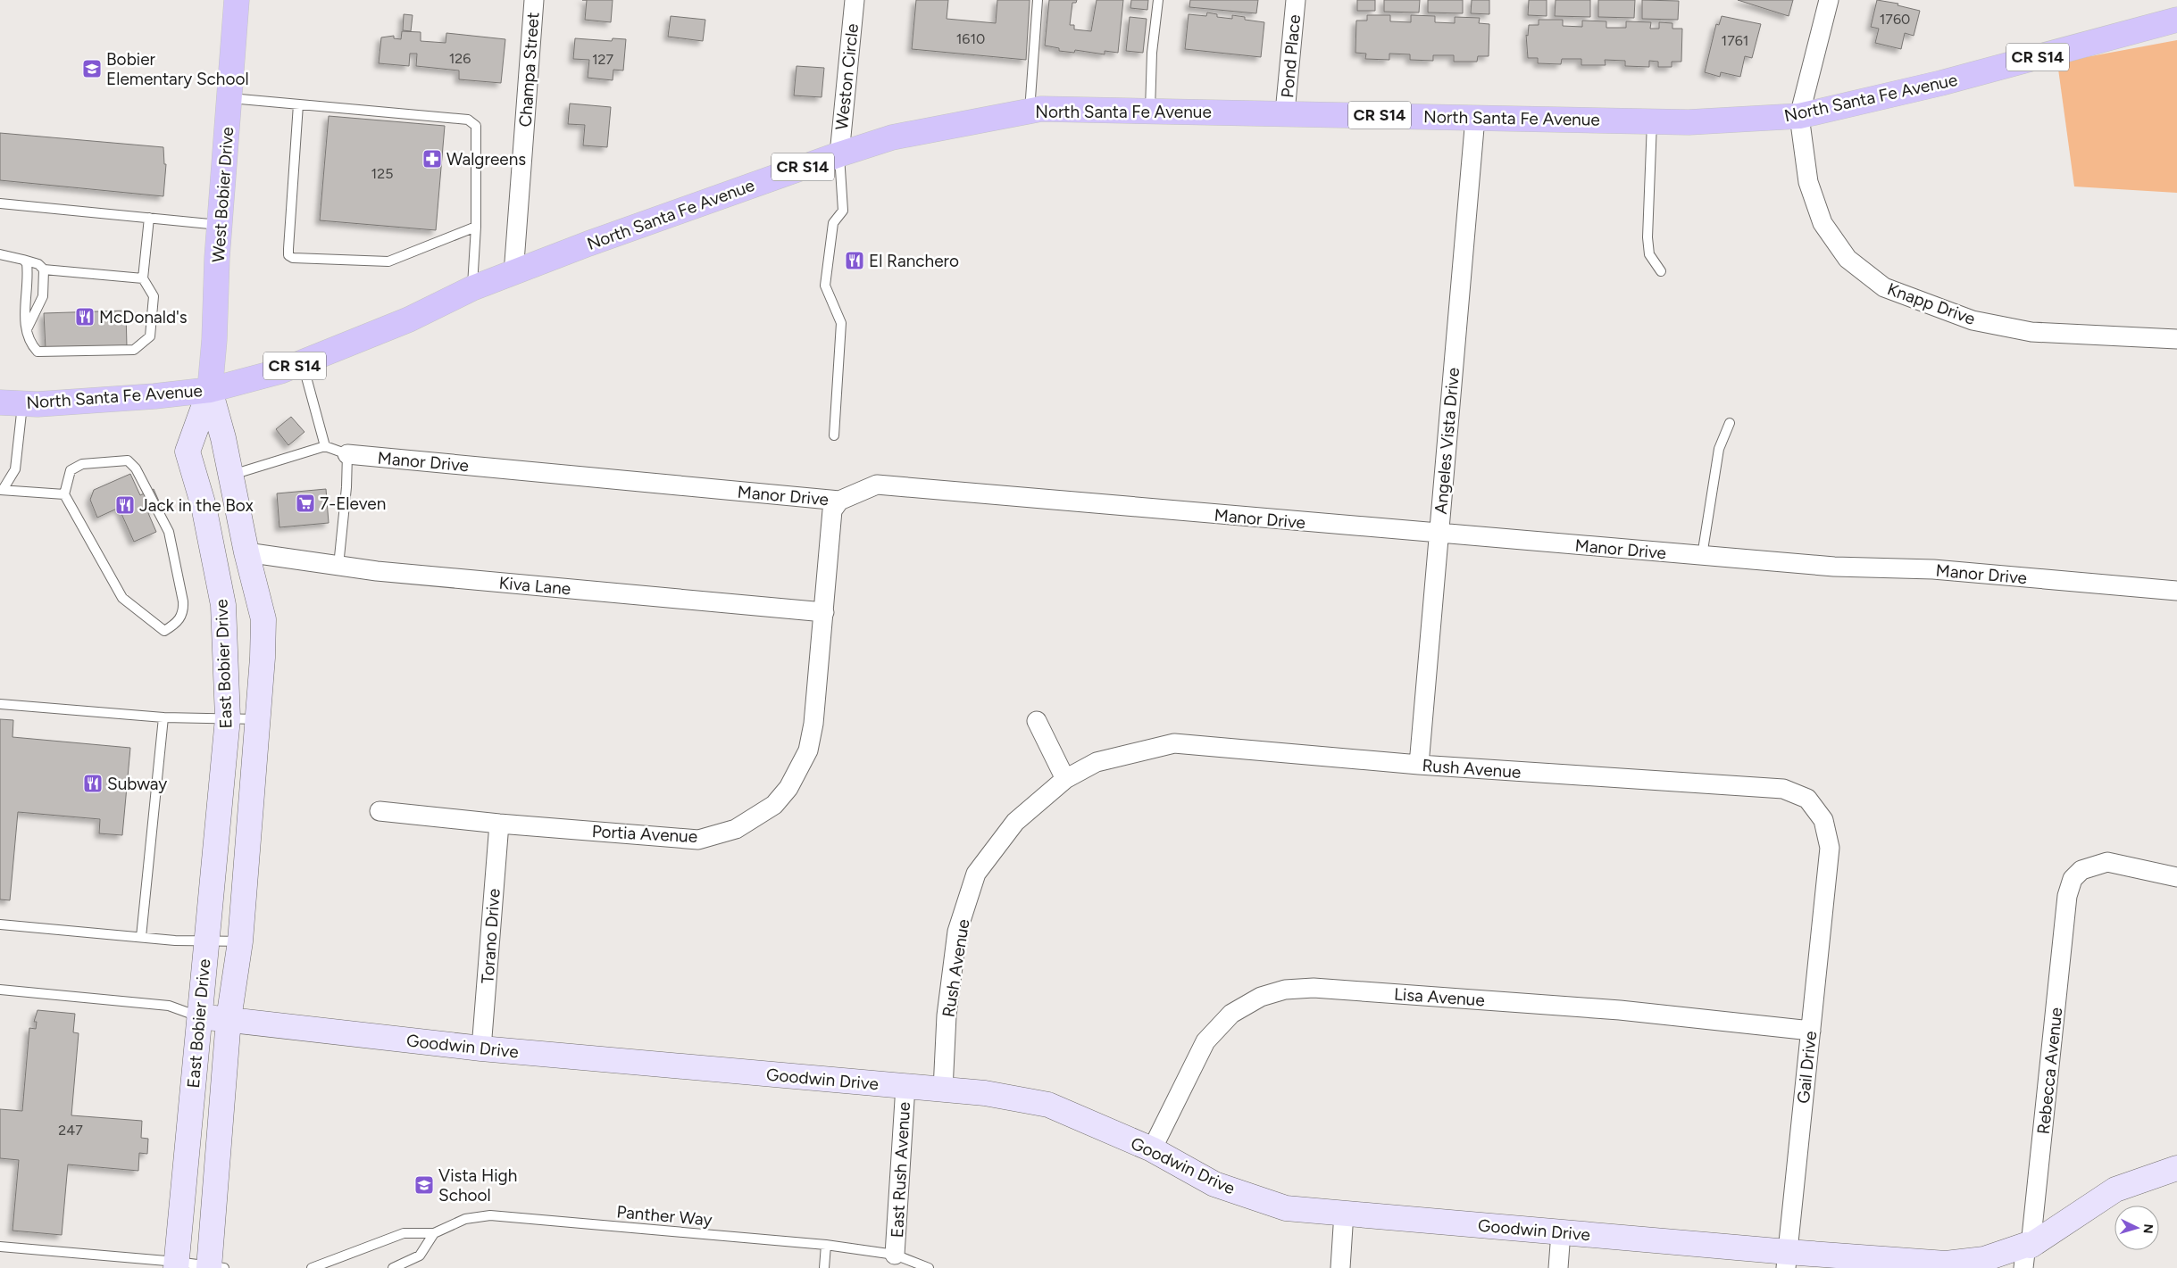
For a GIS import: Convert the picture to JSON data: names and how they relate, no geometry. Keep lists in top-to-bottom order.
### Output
{
  "streets": {
    "main road": ["CR S14", "North Santa Fe Avenue", "West Bobier Drive"],
    "street": [
      "Pond Place",
      "Champa Street",
      "Weston Circle",
      "Knapp Drive",
      "Angeles Vista Drive",
      "Manor Drive",
      "Kiva Lane",
      "East Bobier Drive",
      "Rush Avenue",
      "Portia Avenue",
      "Torano Drive",
      "Lisa Avenue",
      "Goodwin Drive",
      "Gail Drive",
      "Rebecca Avenue",
      "East Rush Avenue"
    ],
    "lane": ["Panther Way"]
  },
  "crossings": [
    ["Pond Place", "North Santa Fe Avenue"],
    ["Champa Street", "North Santa Fe Avenue"],
    ["Weston Circle", "North Santa Fe Avenue"],
    ["North Santa Fe Avenue", "West Bobier Drive"],
    ["North Santa Fe Avenue", "Knapp Drive"],
    ["North Santa Fe Avenue", "Angeles Vista Drive"],
    ["North Santa Fe Avenue", "East Bobier Drive"],
    ["West Bobier Drive", "East Bobier Drive"],
    ["Angeles Vista Drive", "Manor Drive"],
    ["Angeles Vista Drive", "Rush Avenue"],
    ["Manor Drive", "Portia Avenue"],
    ["Kiva Lane", "East Bobier Drive"],
    ["Kiva Lane", "Portia Avenue"],
    ["East Bobier Drive", "Goodwin Drive"],
    ["Rush Avenue", "Goodwin Drive"],
    ["Rush Avenue", "Gail Drive"],
    ["Portia Avenue", "Torano Drive"],
    ["Torano Drive", "Goodwin Drive"],
    ["Lisa Avenue", "Goodwin Drive"],
    ["Lisa Avenue", "Gail Drive"],
    ["Goodwin Drive", "Gail Drive"],
    ["Goodwin Drive", "Rebecca Avenue"],
    ["Goodwin Drive", "East Rush Avenue"],
    ["East Rush Avenue", "Panther Way"]
  ],
  "places": {
    "school or university": ["Bobier Elementary School", "Vista High School"],
    "pharmacy": ["Walgreens"],
    "restaurant": [
      "El Ranchero",
      "McDonald's",
      "Jack in the Box",
      "Subway"
    ],
    "supermarket": ["7-Eleven"]
  },
  "house_numbers": [
    "1760",
    "1610",
    "1761",
    "126",
    "127",
    "125",
    "247"
  ],
  "north": "right"
}
